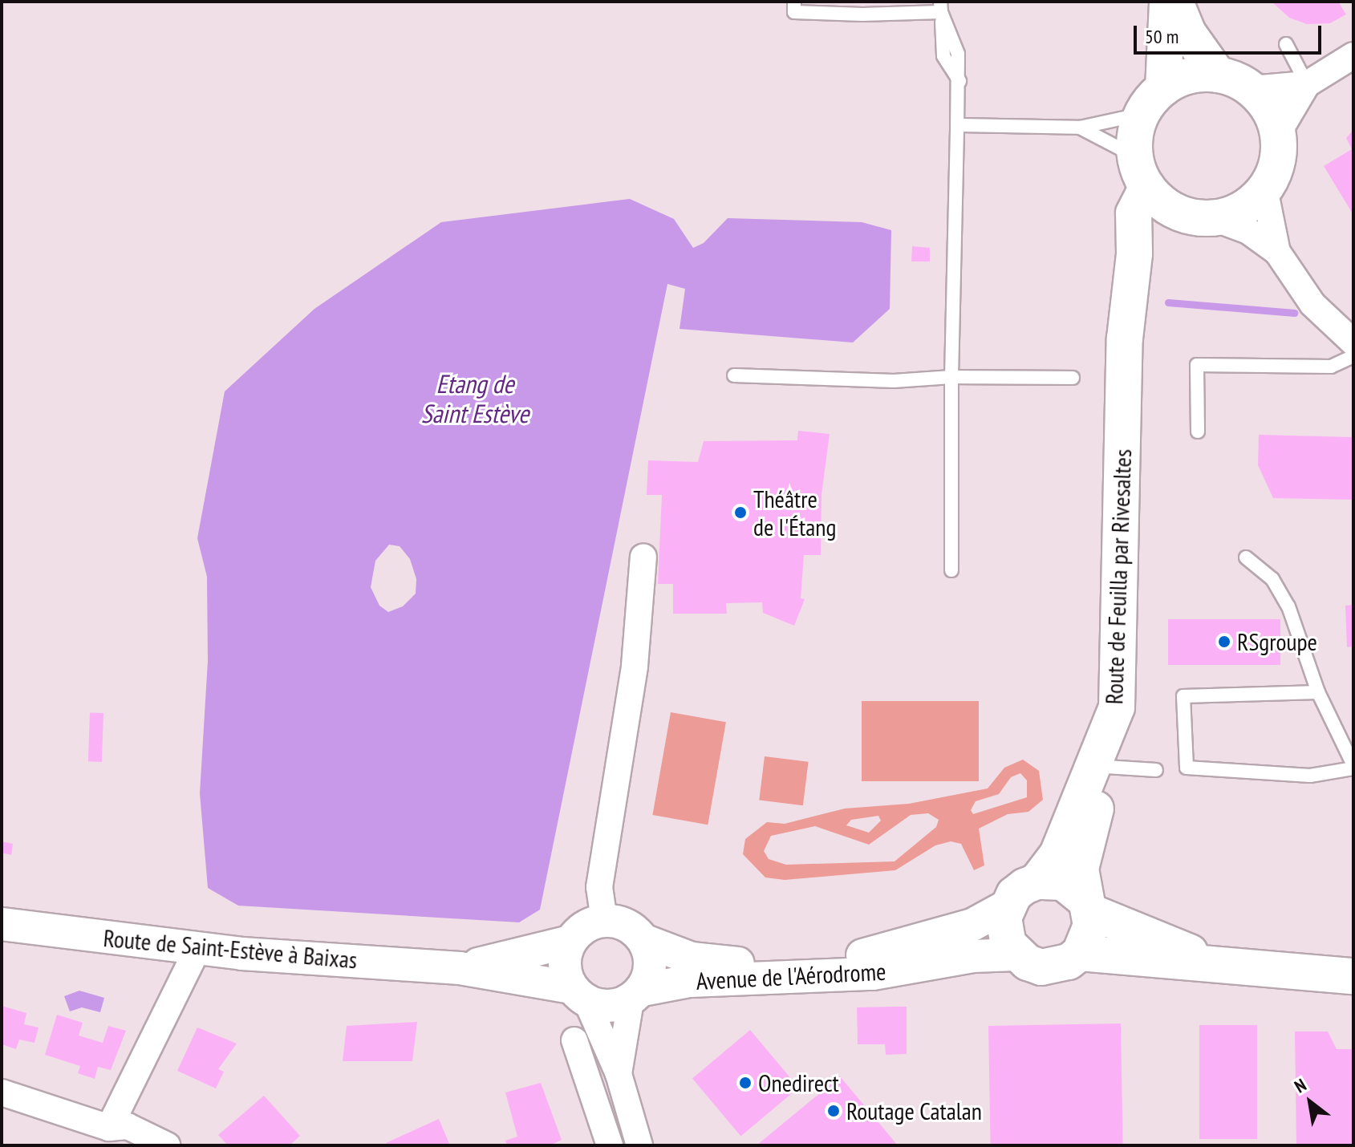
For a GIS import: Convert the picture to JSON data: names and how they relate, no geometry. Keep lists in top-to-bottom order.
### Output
{
  "streets": {
    "main road": ["Route de Feuilla par Rivesaltes"],
    "street": ["Route de Saint-Estève à Baixas", "Avenue de l'Aérodrome"]
  },
  "crossings": [
    ["Route de Feuilla par Rivesaltes", "Avenue de l'Aérodrome"],
    ["Route de Saint-Estève à Baixas", "Avenue de l'Aérodrome"]
  ],
  "water": ["Etang de Saint Estève"],
  "places": [
    "Théâtre de l'Étang",
    "RSgroupe",
    "Onedirect",
    "Routage Catalan"
  ],
  "scale_bar": "50 m",
  "north": "top left"
}
